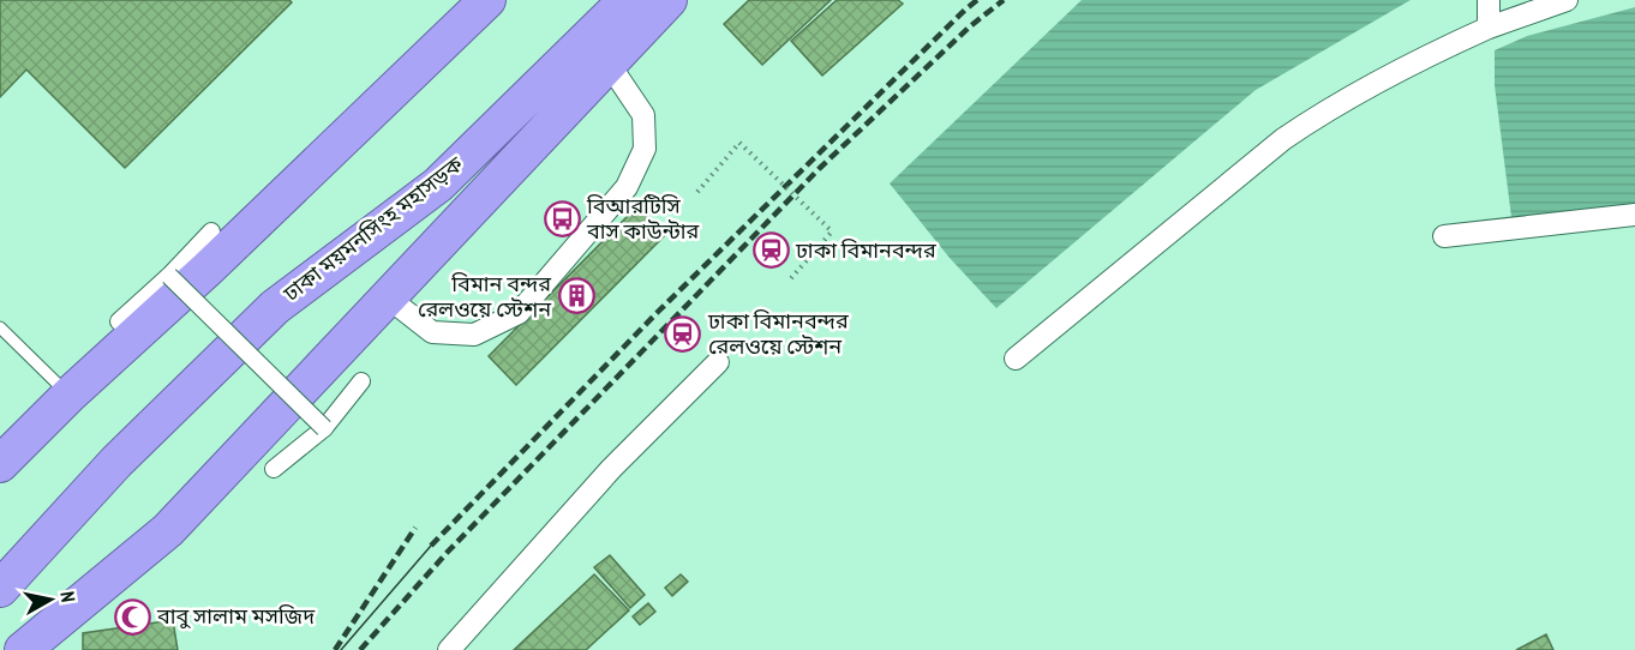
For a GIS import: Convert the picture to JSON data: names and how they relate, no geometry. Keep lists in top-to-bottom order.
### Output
{
  "streets": {
    "highway": ["ঢাকা ময়মনসিংহ মহাসড়ক"]
  },
  "places": {
    "bus stop": ["বিআরটিসি বাস কাউন্টার"],
    "station": ["ঢাকা বিমানবন্দর", "ঢাকা বিমানবন্দর রেলওয়ে স্টেশন"],
    "building": ["বিমান বন্দর রেলওয়ে স্টেশন"],
    "mosque": ["বাবু সালাম মসজিদ"]
  },
  "north": "right"
}
